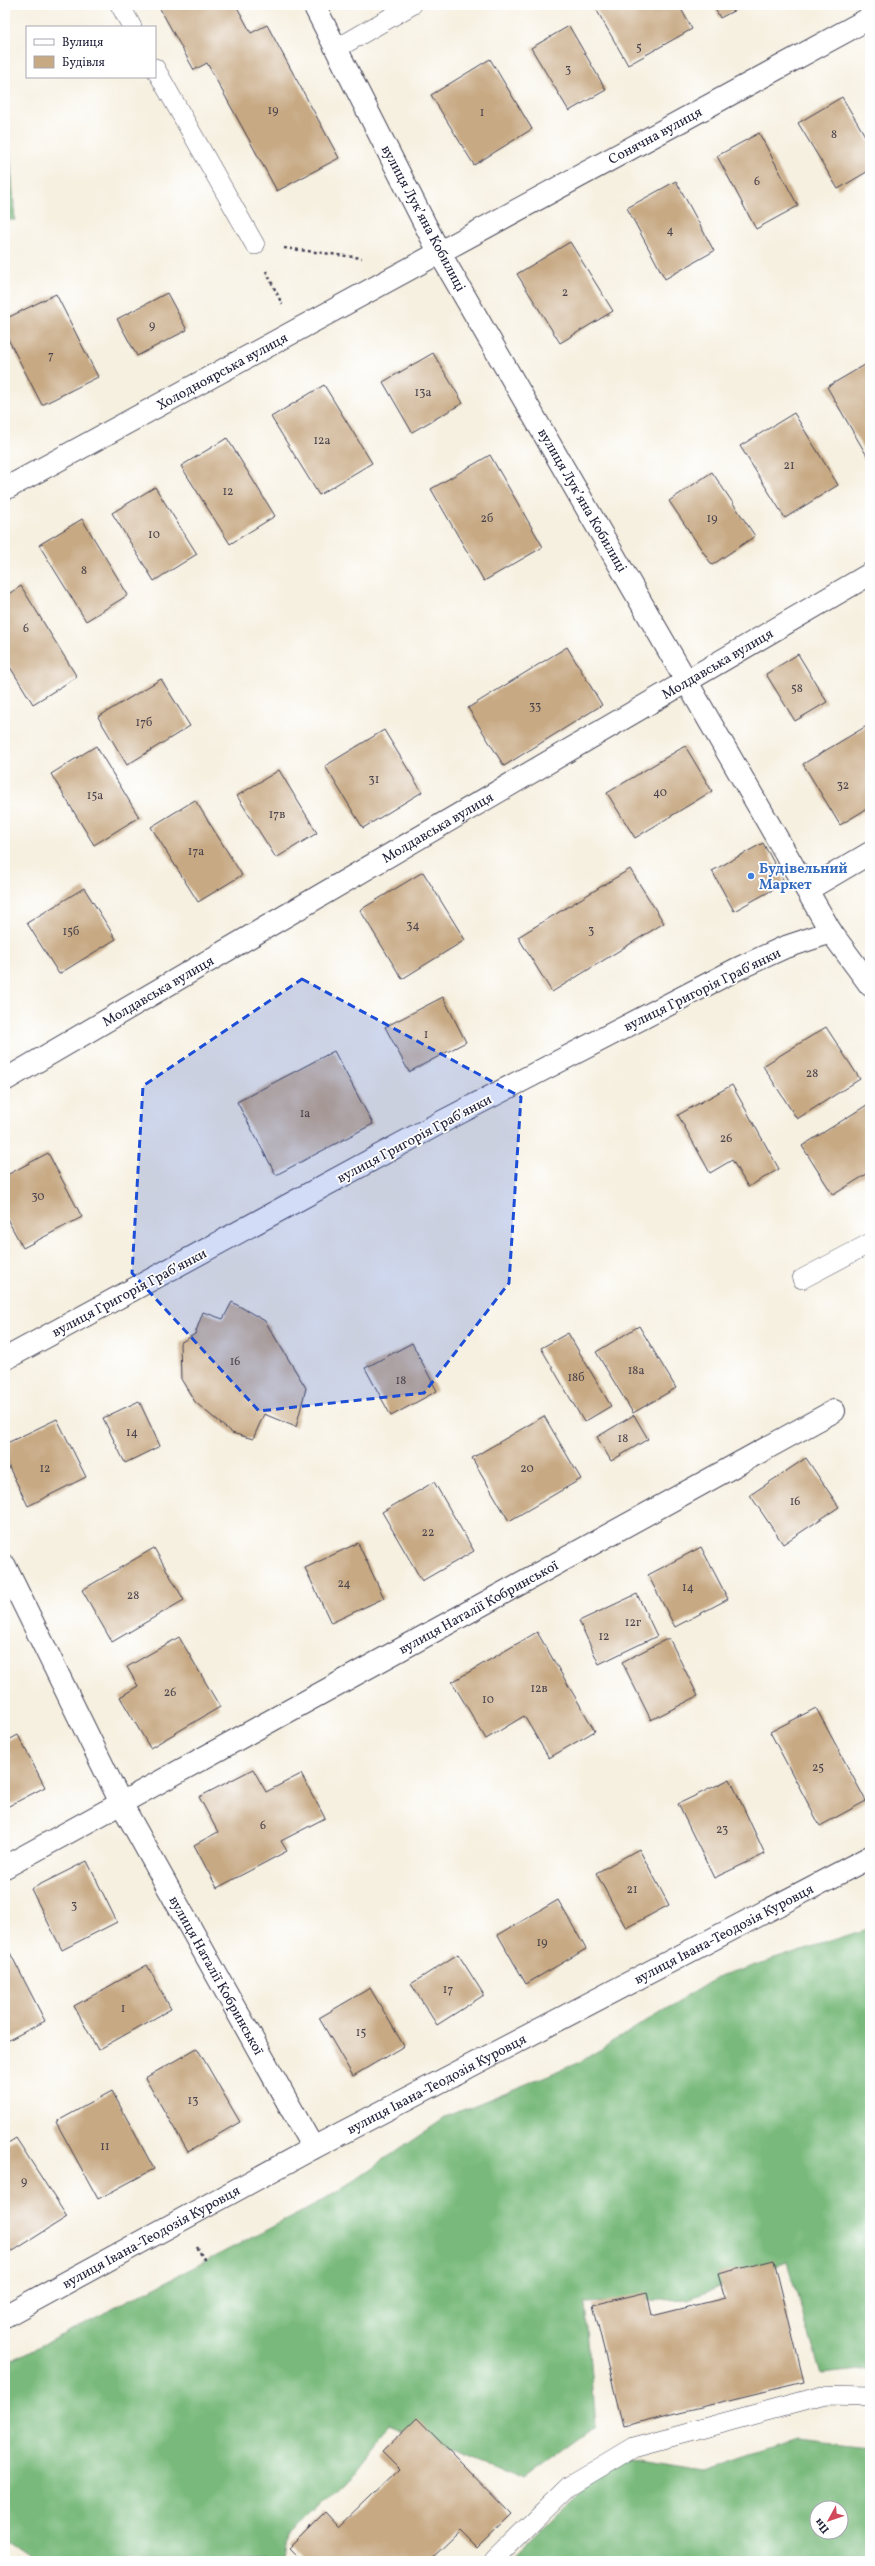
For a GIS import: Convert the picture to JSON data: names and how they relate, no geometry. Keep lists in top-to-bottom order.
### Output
{
  "streets": {
    "street": [
      "Сонячна вулиця",
      "вулиця Лукʼяна Кобилиці",
      "Холодноярська вулиця",
      "Молдавська вулиця",
      "вулиця Григорія Грабʼянки",
      "вулиця Наталії Кобринської",
      "вулиця Івана-Теодозія Куровця"
    ]
  },
  "crossings": [
    ["Сонячна вулиця", "вулиця Лукʼяна Кобилиці"],
    ["Сонячна вулиця", "Холодноярська вулиця"],
    ["вулиця Лукʼяна Кобилиці", "Холодноярська вулиця"],
    ["вулиця Лукʼяна Кобилиці", "Молдавська вулиця"],
    ["вулиця Лукʼяна Кобилиці", "вулиця Григорія Грабʼянки"],
    ["вулиця Наталії Кобринської", "вулиця Івана-Теодозія Куровця"]
  ],
  "places": ["Будівельний Маркет"],
  "house_numbers": [
    "5",
    "3",
    "19",
    "1",
    "8",
    "6",
    "4",
    "2",
    "9",
    "7",
    "13а",
    "12а",
    "21",
    "12",
    "2б",
    "19",
    "10",
    "8",
    "6",
    "58",
    "33",
    "17б",
    "31",
    "32",
    "40",
    "15а",
    "17в",
    "17а",
    "34",
    "3",
    "15б",
    "1",
    "28",
    "1а",
    "26",
    "30",
    "16",
    "18а",
    "18б",
    "18",
    "14",
    "18",
    "12",
    "20",
    "16",
    "22",
    "24",
    "14",
    "28",
    "12г",
    "12",
    "12в",
    "26",
    "10",
    "25",
    "6",
    "23",
    "21",
    "3",
    "19",
    "17",
    "1",
    "15",
    "13",
    "11",
    "9"
  ],
  "legend": ["Вулиця", "Будівля"],
  "north": "bottom left"
}
